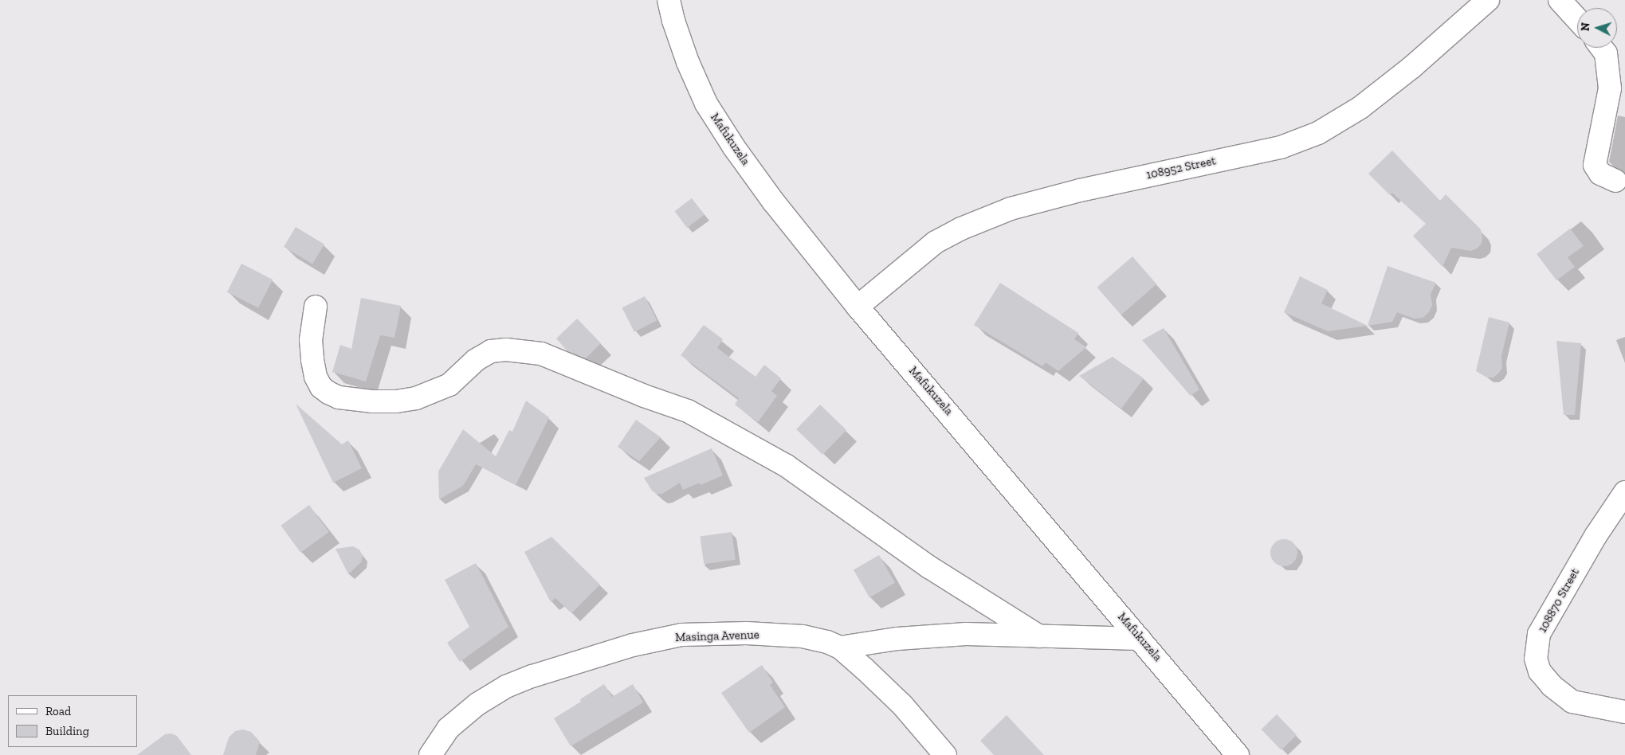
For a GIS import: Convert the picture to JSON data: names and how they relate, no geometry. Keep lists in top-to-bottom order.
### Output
{
  "streets": {
    "street": [
      "Mafukuzela",
      "108952 Street",
      "108870 Street",
      "Masinga Avenue"
    ]
  },
  "crossings": [
    ["Mafukuzela", "108952 Street"]
  ],
  "legend": ["Road", "Building"],
  "north": "left"
}
